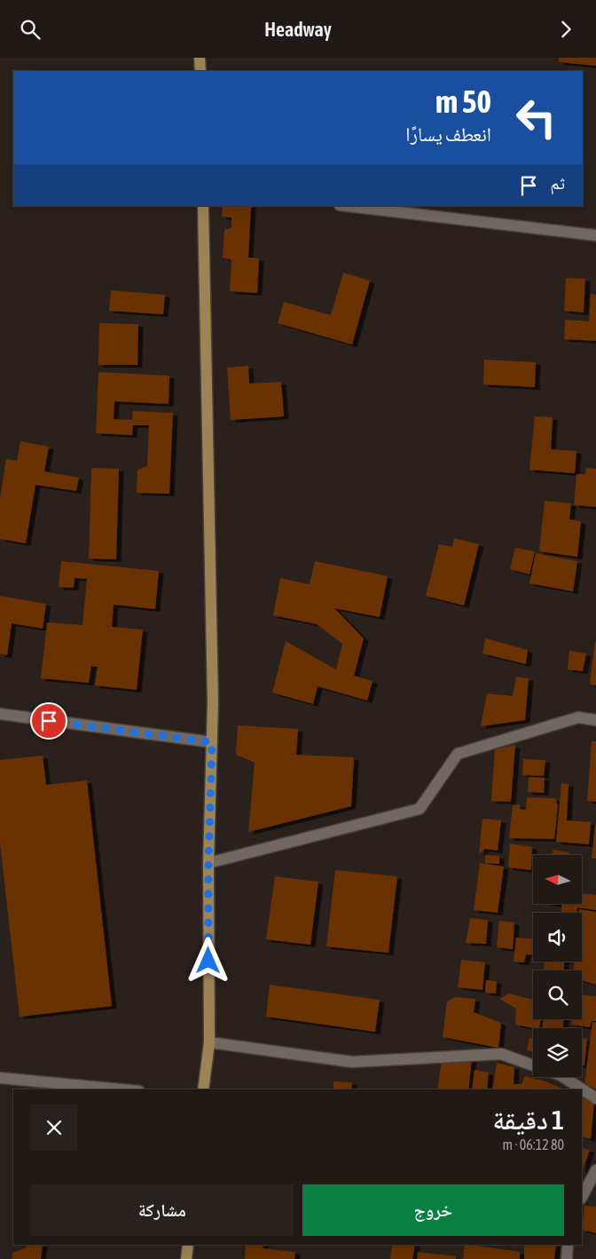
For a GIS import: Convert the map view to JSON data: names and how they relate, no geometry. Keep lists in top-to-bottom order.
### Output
{
  "north": "left",
  "page": {
    "header": "Headway",
    "turn": ["50 m", "انعطف يسارًا"],
    "then": "ثم",
    "heading": ["1 دقيقة", "80 m · 06:12"],
    "buttons": ["خروج", "مشاركة"]
  }
}
